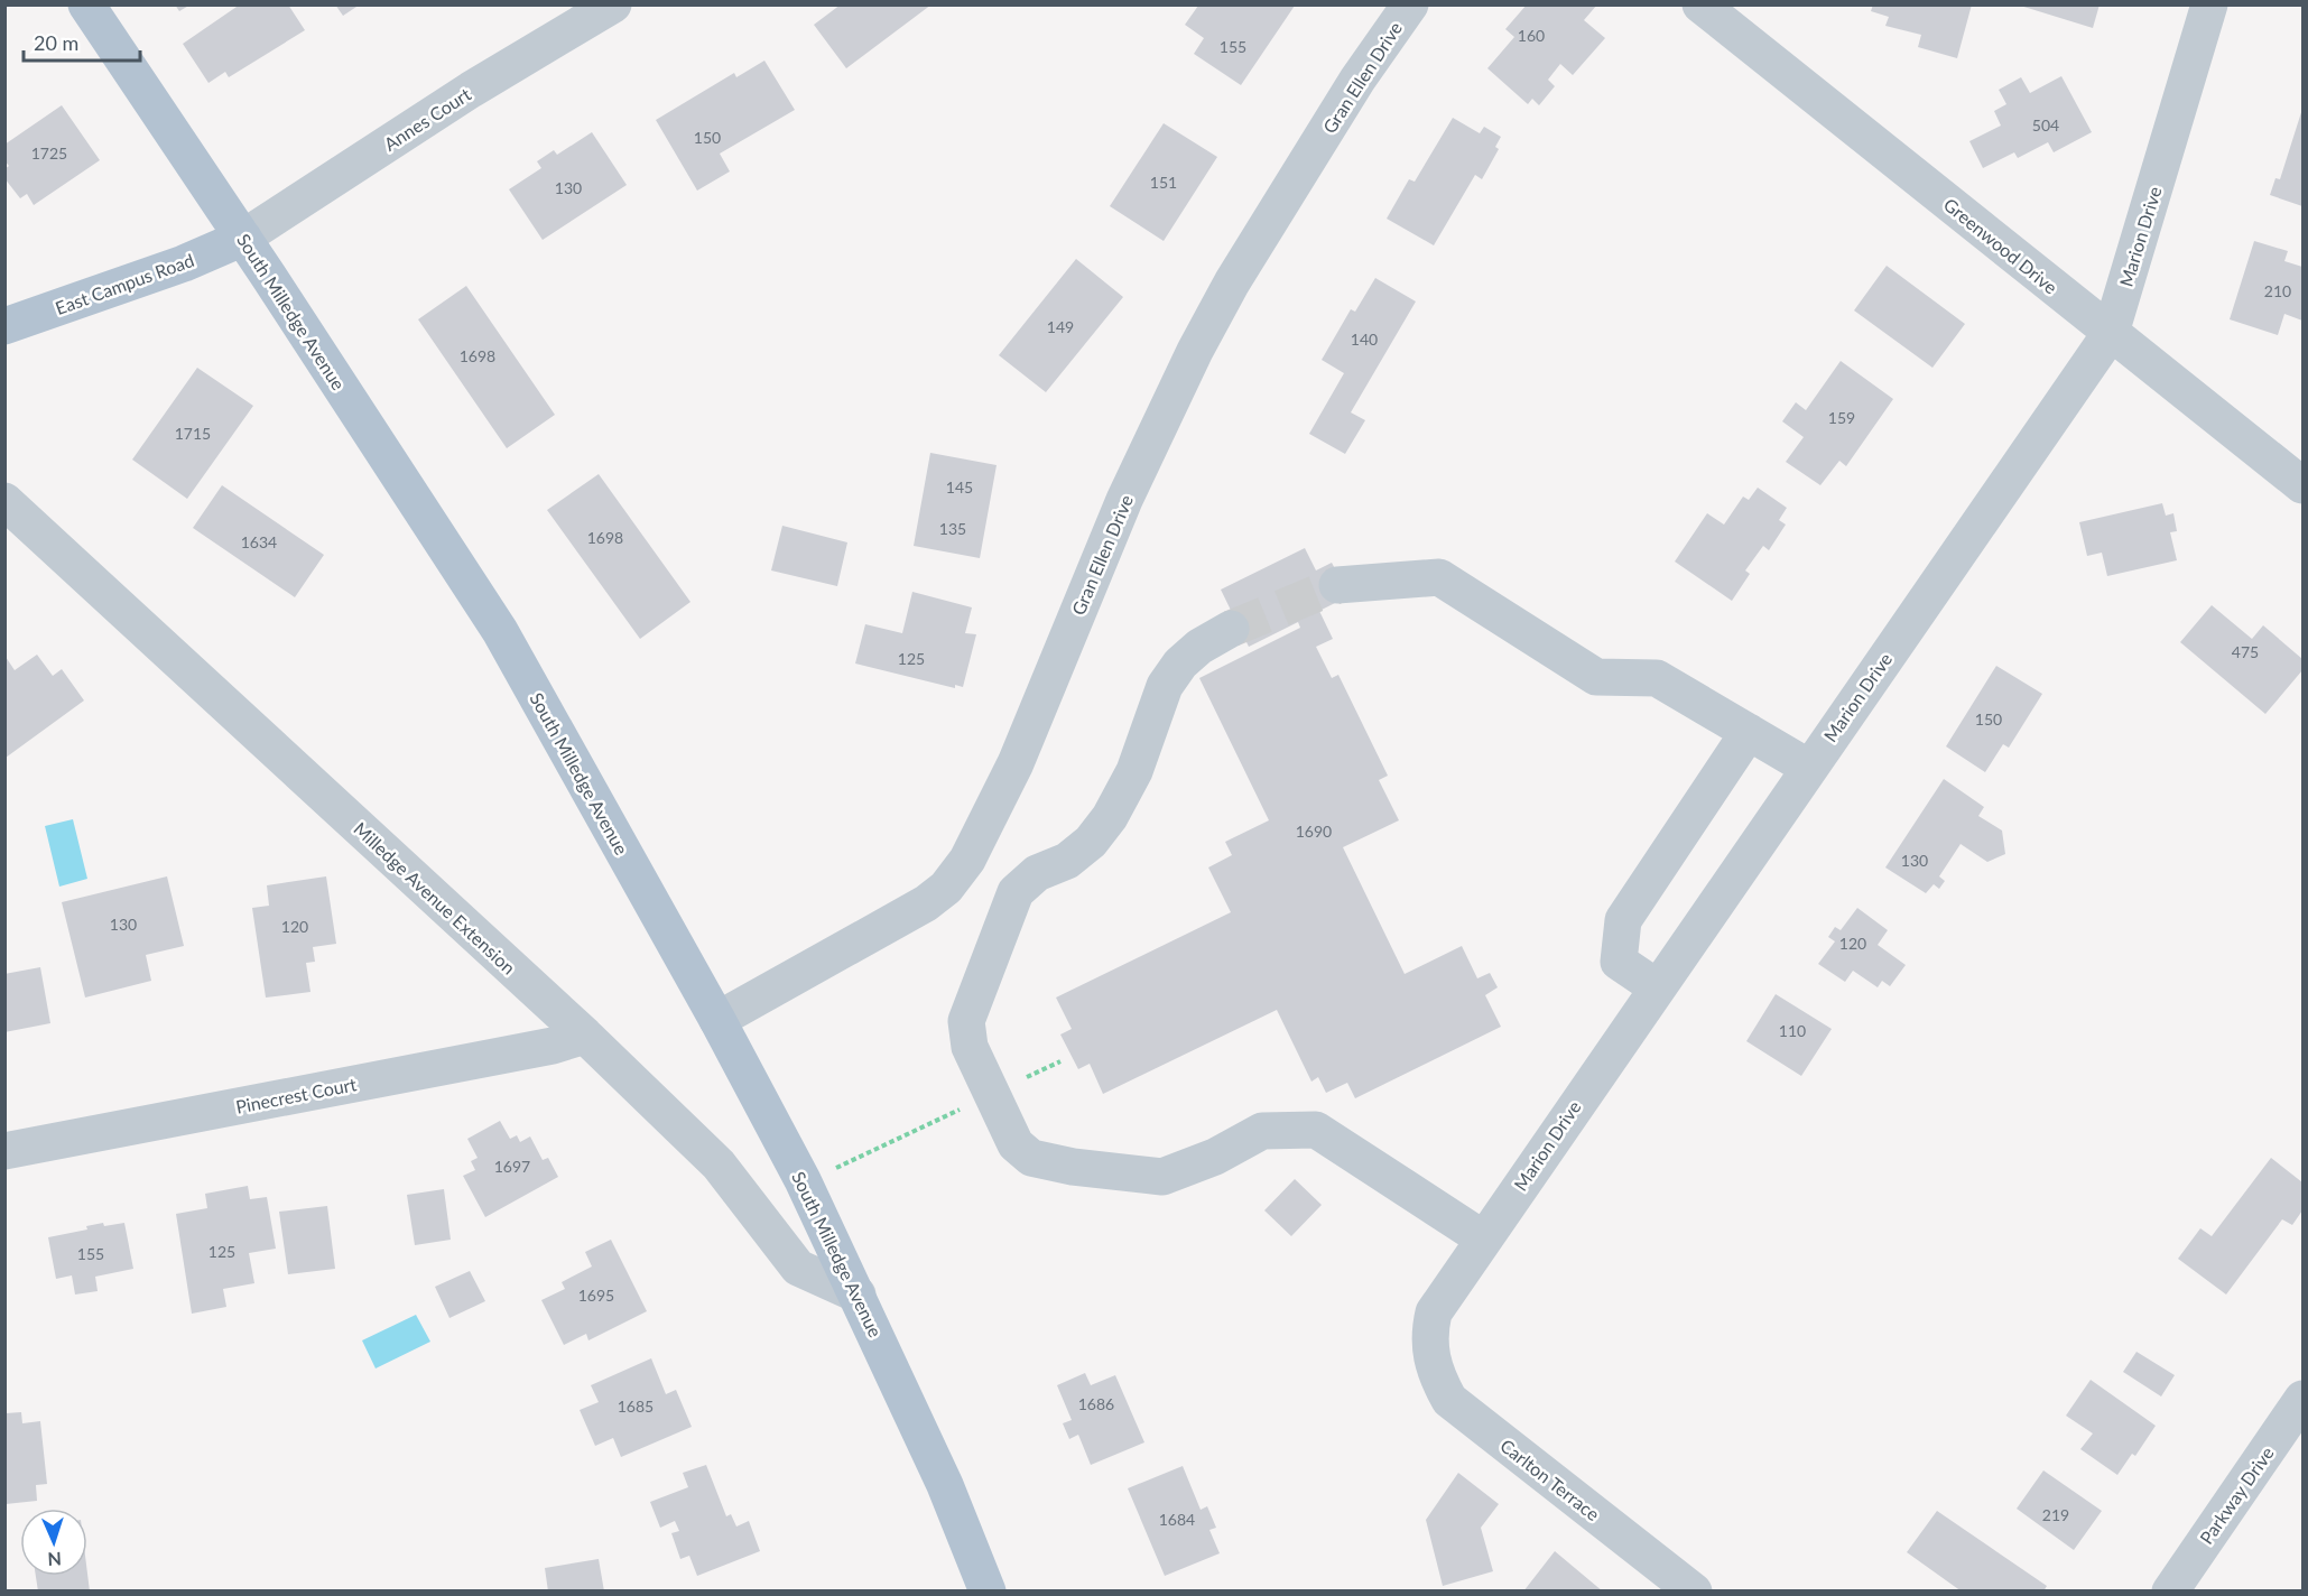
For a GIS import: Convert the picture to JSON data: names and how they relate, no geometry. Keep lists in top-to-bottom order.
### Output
{
  "streets": {
    "main road": ["East Campus Road", "South Milledge Avenue"],
    "street": [
      "Gran Ellen Drive",
      "Annes Court",
      "Marion Drive",
      "Greenwood Drive",
      "Milledge Avenue Extension",
      "Pinecrest Court",
      "Carlton Terrace",
      "Parkway Drive"
    ]
  },
  "crossings": [
    ["Gran Ellen Drive", "South Milledge Avenue"],
    ["Annes Court", "East Campus Road"],
    ["Annes Court", "South Milledge Avenue"],
    ["Marion Drive", "Greenwood Drive"],
    ["Marion Drive", "Carlton Terrace"],
    ["East Campus Road", "South Milledge Avenue"],
    ["South Milledge Avenue", "Milledge Avenue Extension"],
    ["Milledge Avenue Extension", "Pinecrest Court"]
  ],
  "house_numbers": [
    "160",
    "155",
    "504",
    "150",
    "1725",
    "151",
    "130",
    "210",
    "149",
    "140",
    "1698",
    "159",
    "1715",
    "145",
    "135",
    "1698",
    "1634",
    "475",
    "125",
    "150",
    "1690",
    "130",
    "130",
    "120",
    "120",
    "110",
    "1697",
    "125",
    "155",
    "1695",
    "1686",
    "1685",
    "219",
    "1684"
  ],
  "scale_bar": "20 m",
  "north": "bottom"
}
